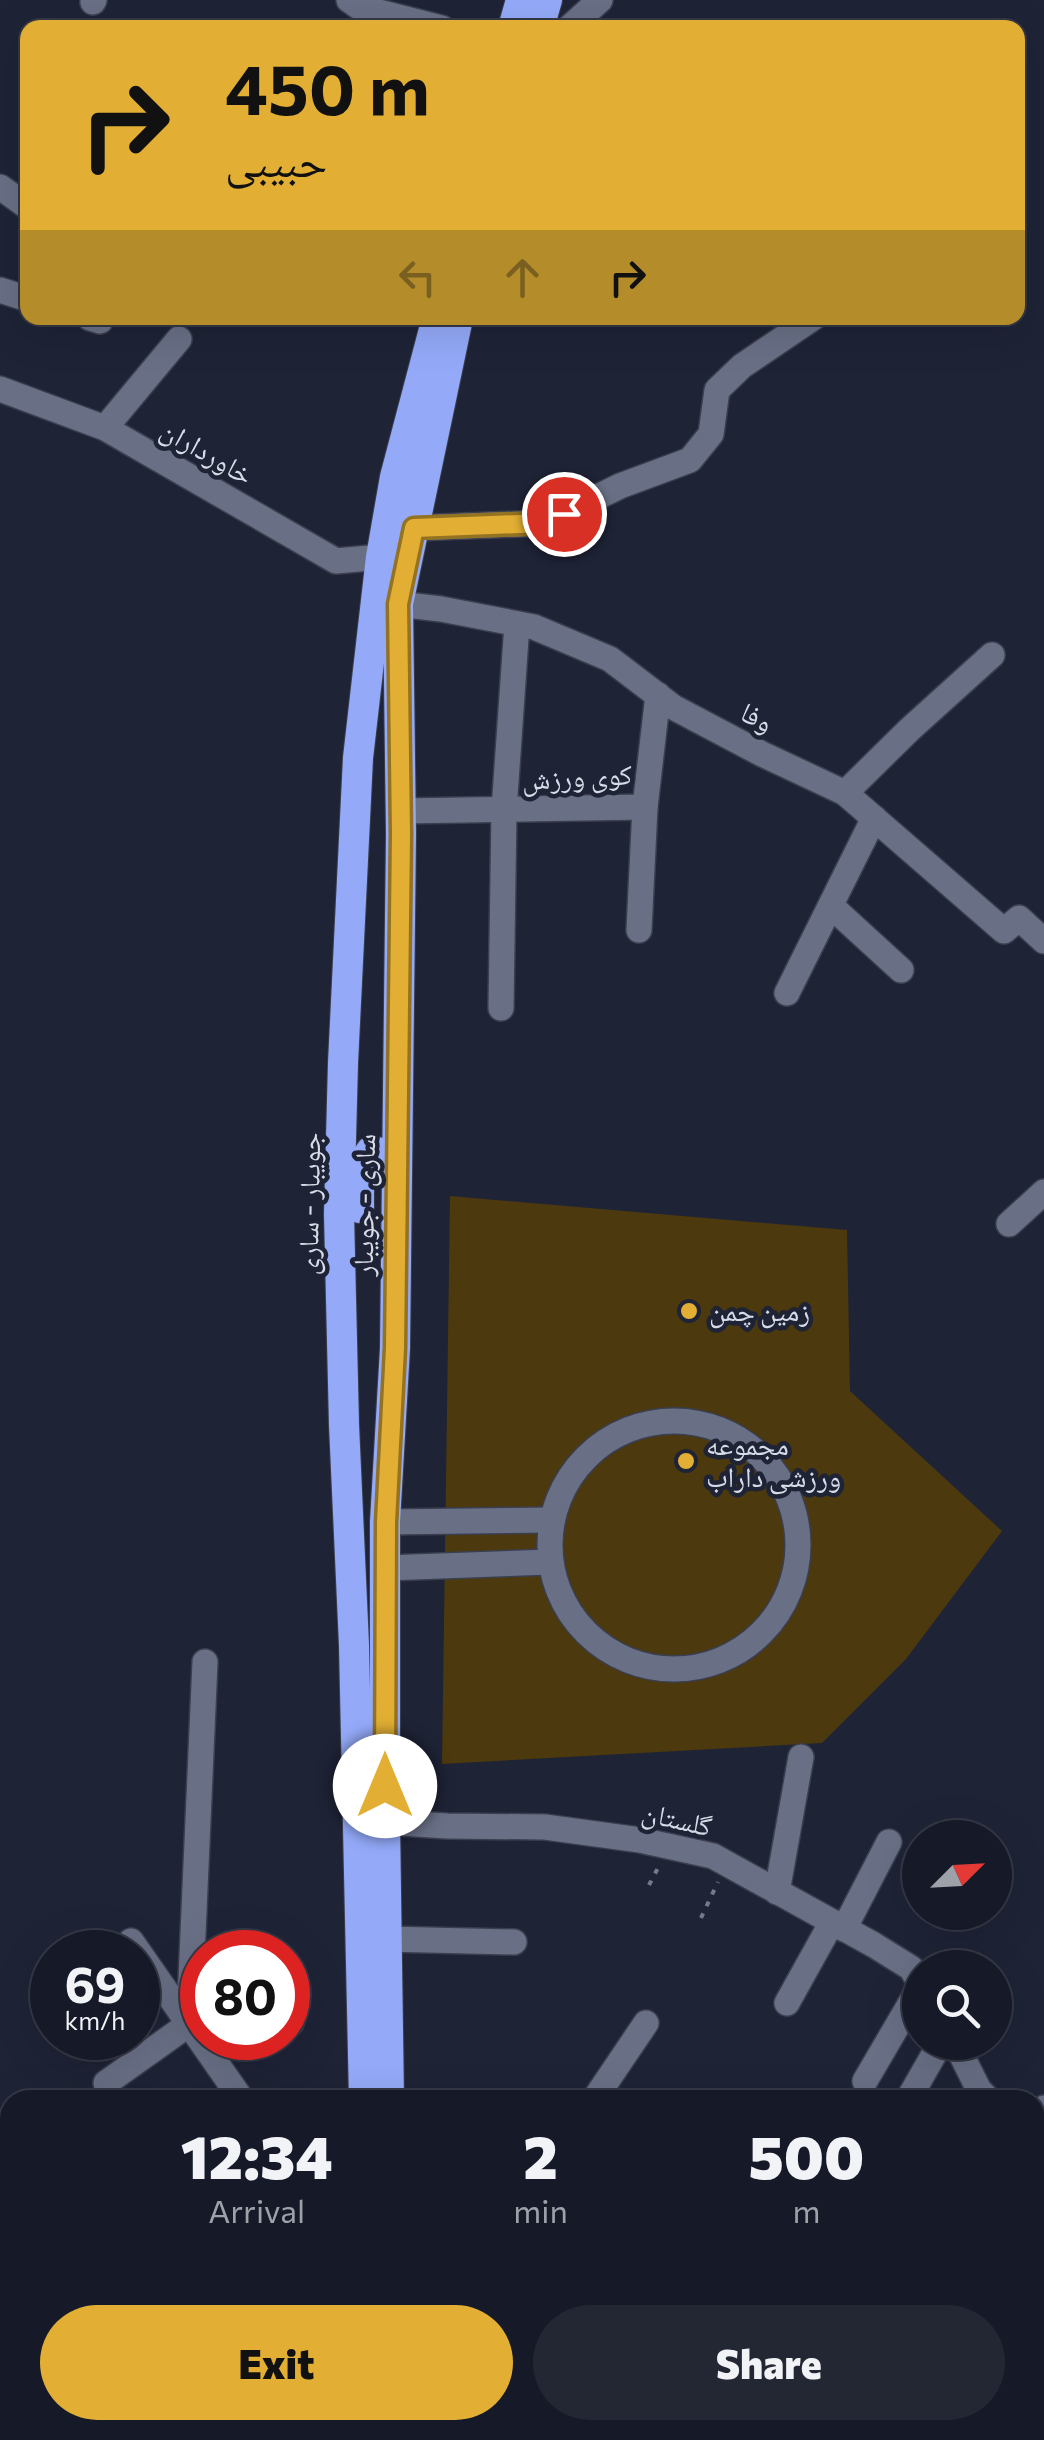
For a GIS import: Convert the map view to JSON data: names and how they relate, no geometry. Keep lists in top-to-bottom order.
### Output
{
  "streets": {
    "highway": ["جویبار - ساری", "ساری - جویبار"],
    "street": [
      "خاورداران",
      "وفا",
      "کوی ورزش",
      "گلستان"
    ]
  },
  "crossings": [
    ["خاورداران", "جویبار - ساری"],
    ["وفا", "کوی ورزش"],
    ["وفا", "ساری - جویبار"],
    ["کوی ورزش", "ساری - جویبار"],
    ["ساری - جویبار", "گلستان"]
  ],
  "places": ["زمین چمن", "مجموعه ورزشی داراب"],
  "north": "top right",
  "page": {
    "turn": ["450 m", "حبیبی"],
    "speed": "69 km/h",
    "limit": "80",
    "eta": [
      "12:34",
      "Arrival",
      "2",
      "min",
      "500",
      "m"
    ],
    "buttons": ["Exit", "Share"]
  }
}
